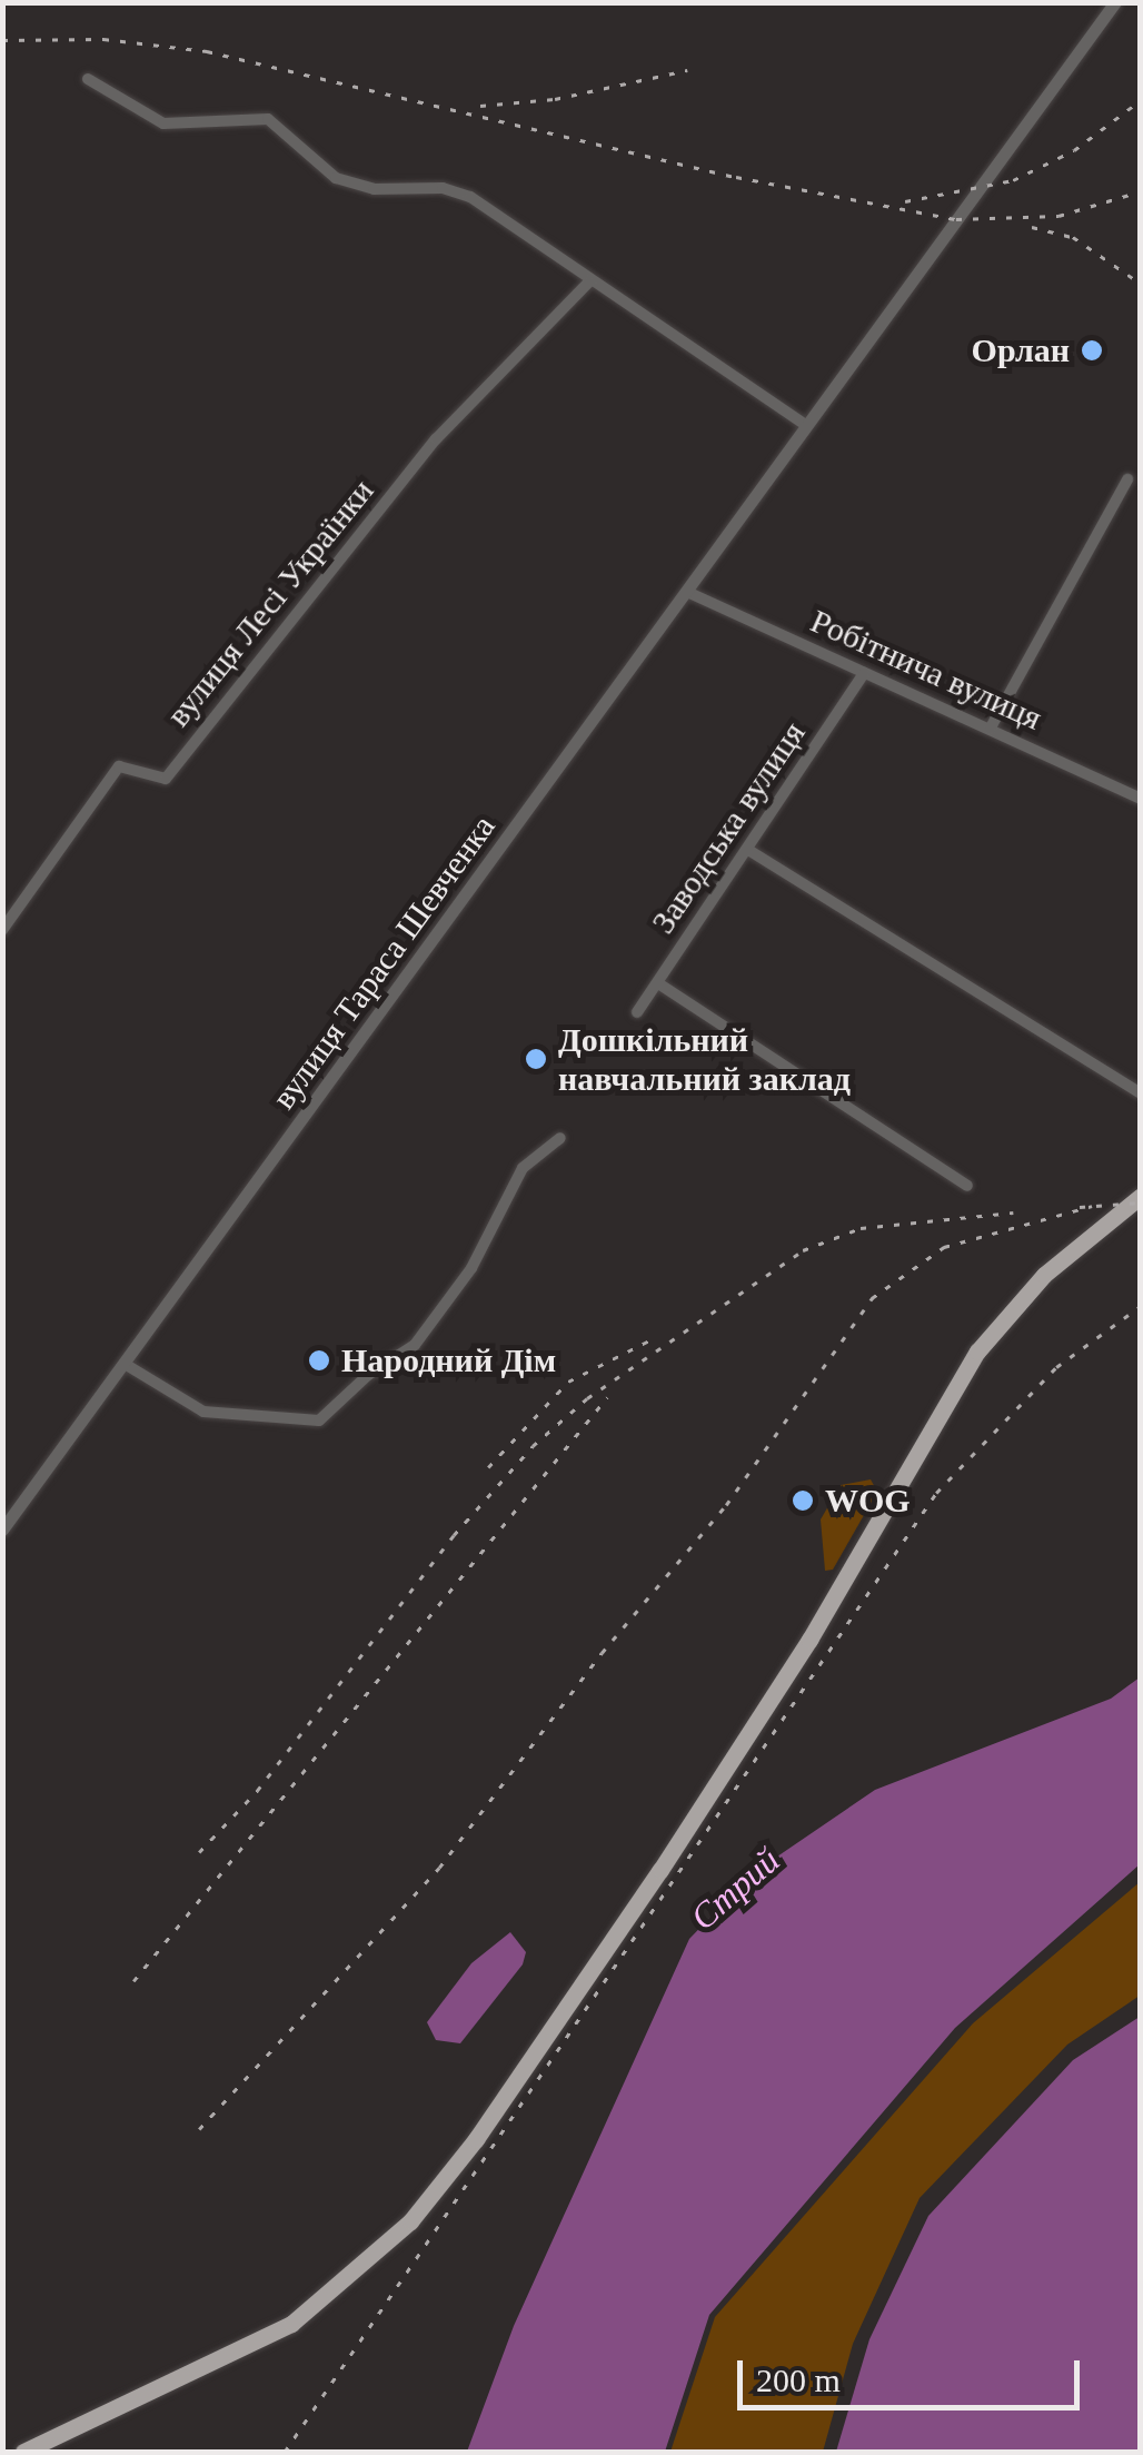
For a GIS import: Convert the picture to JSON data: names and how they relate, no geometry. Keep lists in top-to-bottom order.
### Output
{
  "streets": {
    "street": [
      "вулиця Лесі Українки",
      "Робітнича вулиця",
      "Заводська вулиця",
      "вулиця Тараса Шевченка"
    ]
  },
  "crossings": [
    ["Робітнича вулиця", "Заводська вулиця"],
    ["Робітнича вулиця", "вулиця Тараса Шевченка"]
  ],
  "water": ["Стрий"],
  "places": [
    "Орлан",
    "Дошкільний навчальний заклад",
    "Народний Дім",
    "WOG"
  ],
  "scale_bar": "200 m"
}
